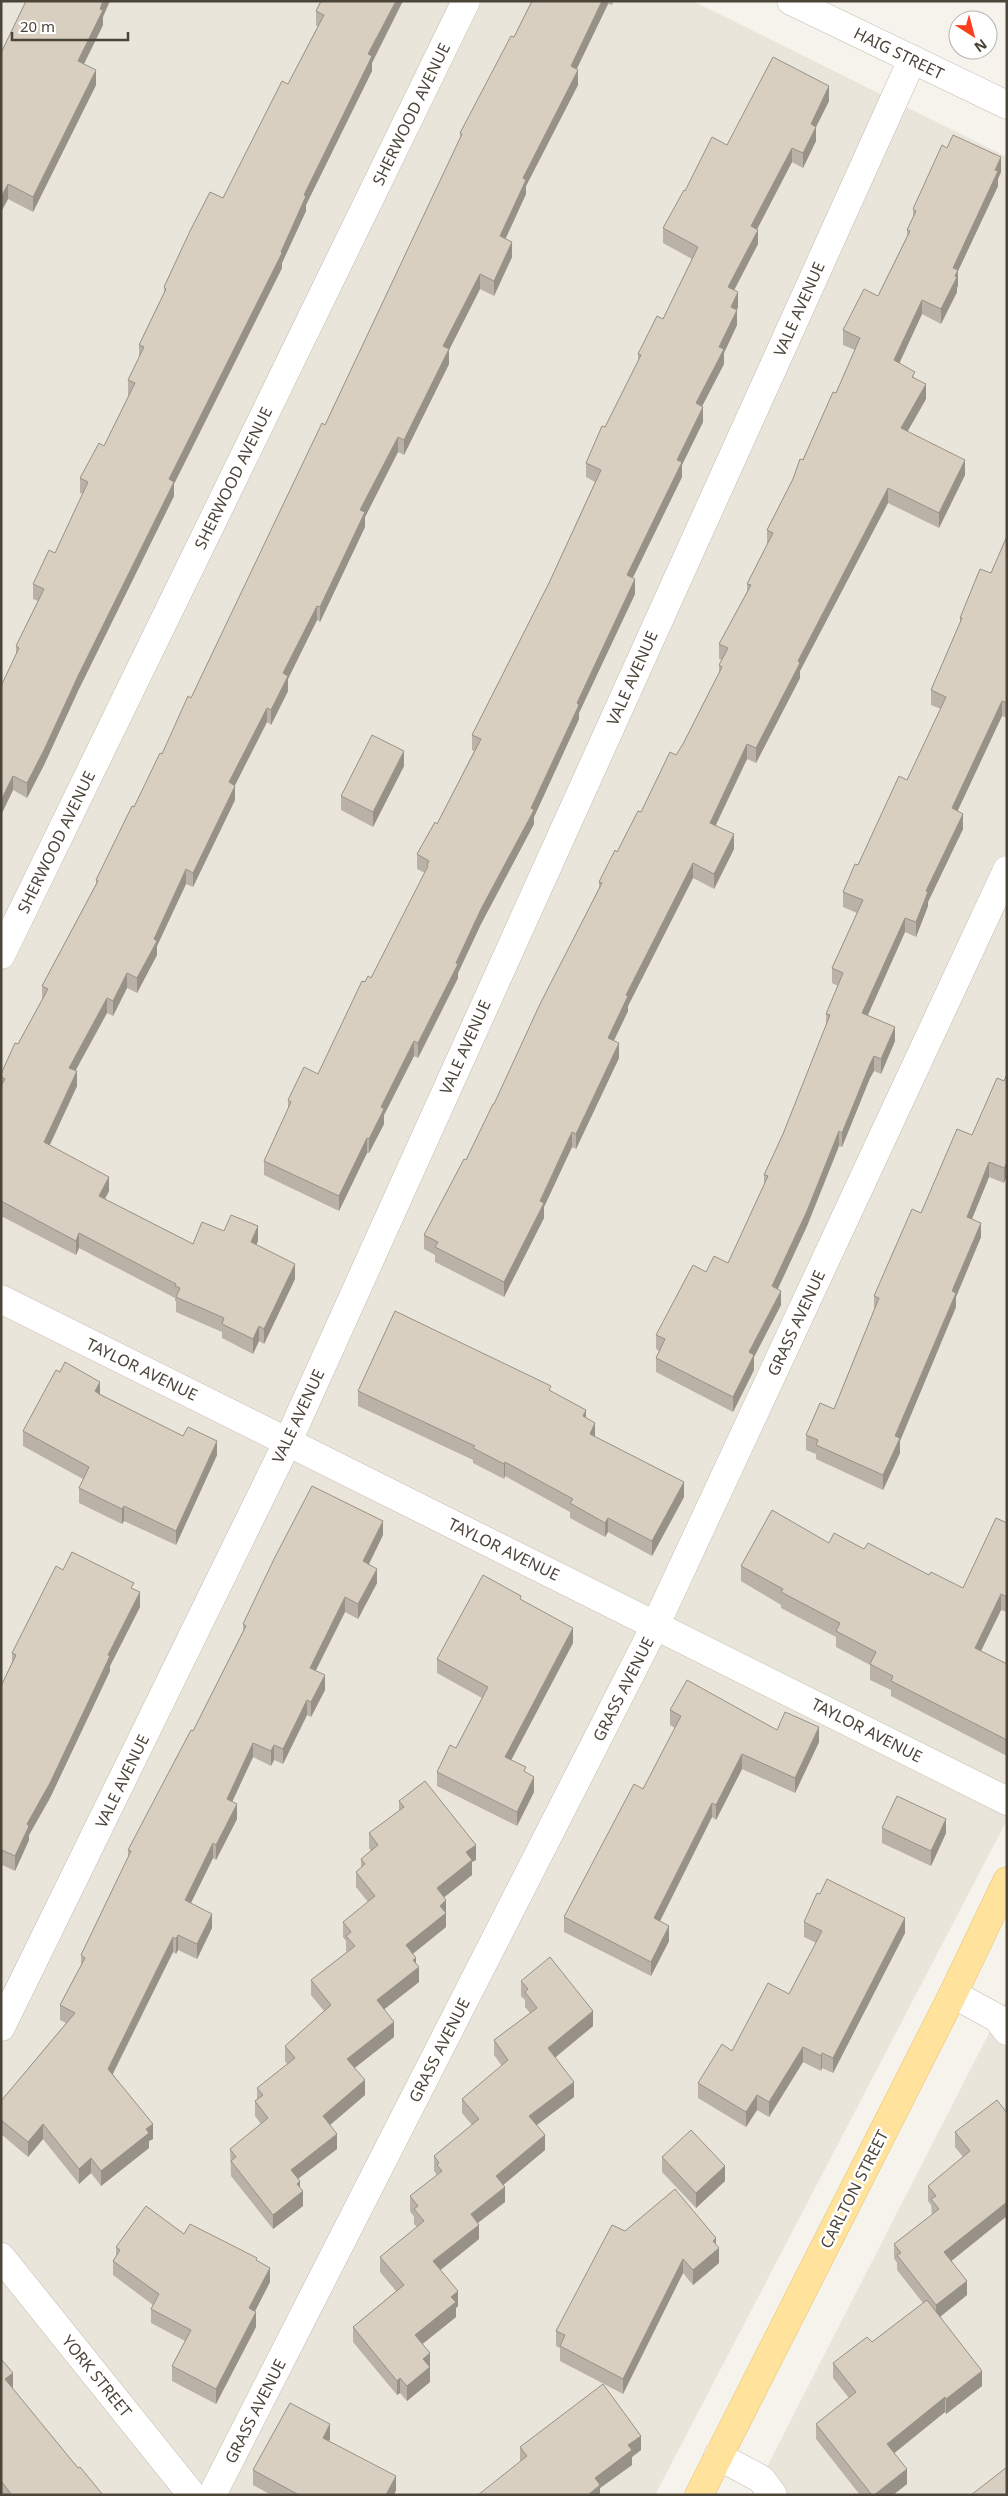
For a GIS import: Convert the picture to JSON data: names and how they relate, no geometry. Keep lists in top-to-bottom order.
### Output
{
  "streets": {
    "main road": ["CARLTON STREET"],
    "street": [
      "HAIG STREET",
      "SHERWOOD AVENUE",
      "VALE AVENUE",
      "GRASS AVENUE",
      "TAYLOR AVENUE",
      "YORK STREET"
    ]
  },
  "crossings": [
    ["HAIG STREET", "VALE AVENUE"],
    ["VALE AVENUE", "TAYLOR AVENUE"],
    ["GRASS AVENUE", "TAYLOR AVENUE"]
  ],
  "scale_bar": "20 m",
  "north": "bottom right"
}
